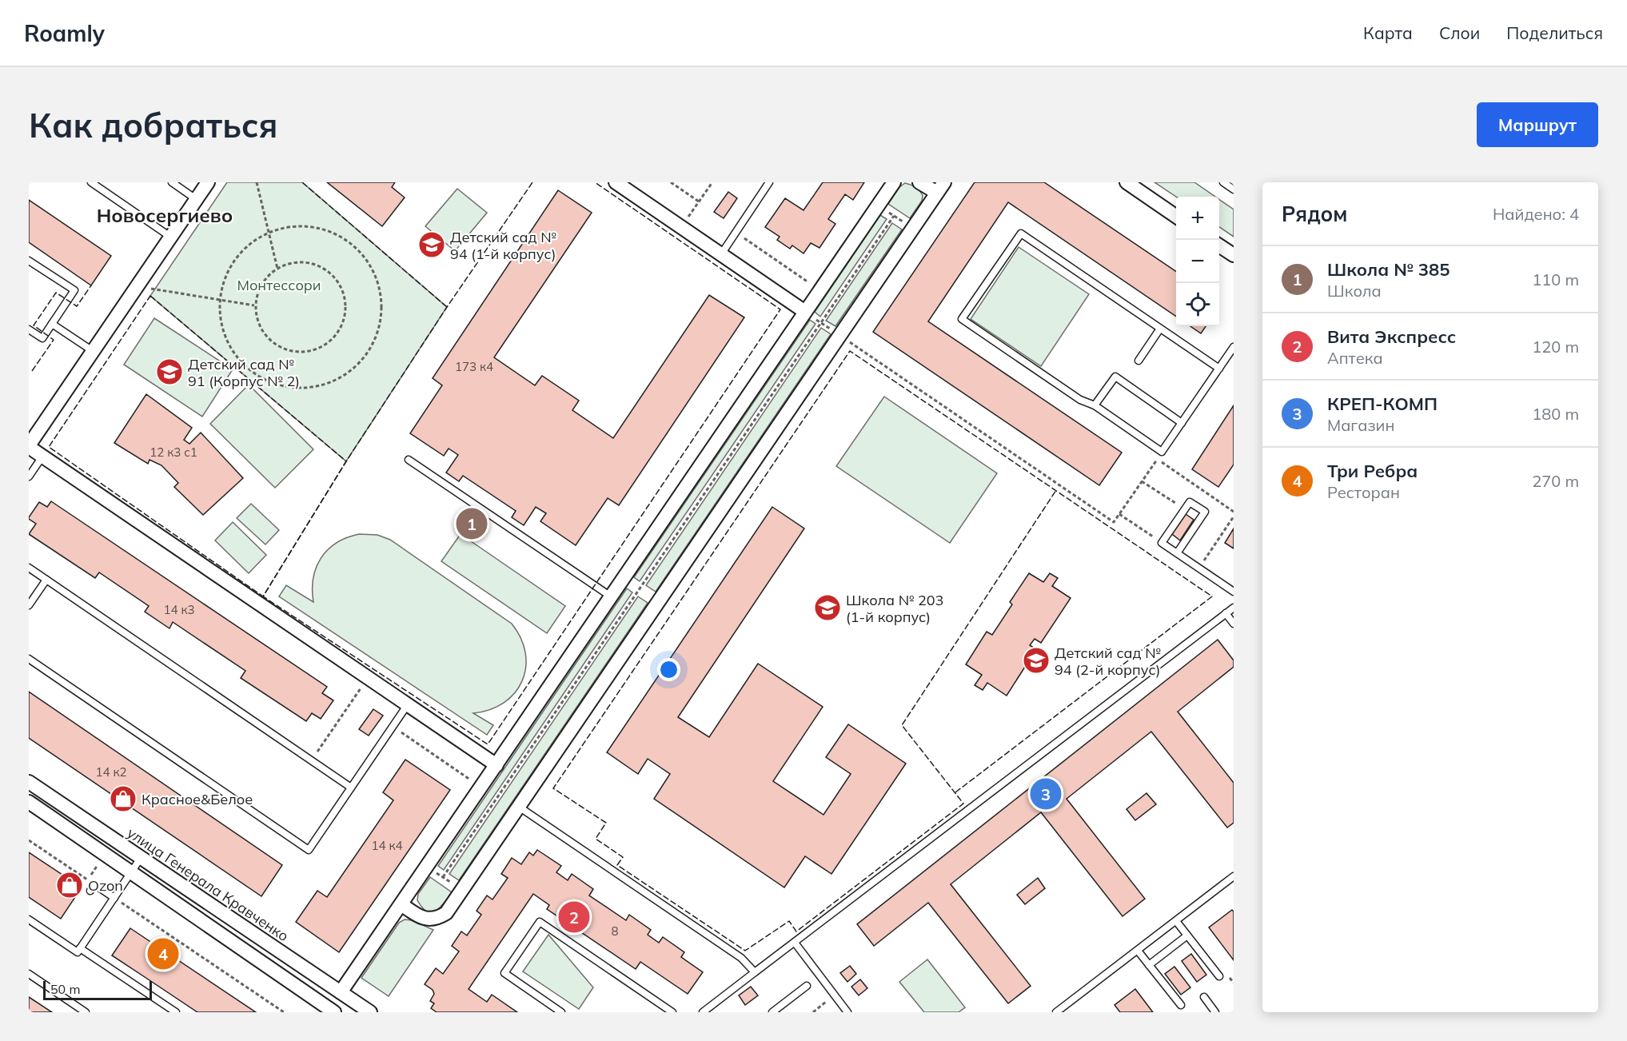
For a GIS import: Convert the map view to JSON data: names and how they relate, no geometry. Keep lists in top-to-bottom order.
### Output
{
  "streets": {
    "street": ["улица Генерала Кравченко"]
  },
  "districts": ["Новосергиево"],
  "parks": ["Монтессори"],
  "places": {
    "school or university": [
      "Детский сад № 94 (1-й корпус)",
      "Детский сад № 91 (Корпус № 2)",
      "Школа № 203 (1-й корпус)",
      "Детский сад № 94 (2-й корпус)"
    ],
    "shop": ["Красное&Белое", "Ozon"]
  },
  "house_numbers": [
    "173 к4",
    "12 к3 c1",
    "14 к3",
    "14 к2",
    "14 к4",
    "8"
  ],
  "scale_bar": "50 m",
  "page": {
    "header": "Roamly",
    "nav": ["Карта", "Слои", "Поделиться"],
    "buttons": "Маршрут",
    "title": "Как добраться",
    "heading": ["Рядом", "Найдено: 4"],
    "map_buttons": ["+", "−"],
    "list": [
      {
        "mark": "1",
        "name": "Школа № 385",
        "note": "Школа",
        "value": "110 m"
      },
      {
        "mark": "2",
        "name": "Вита Экспресс",
        "note": "Аптека",
        "value": "120 m"
      },
      {
        "mark": "3",
        "name": "КРЕП-КОМП",
        "note": "Магазин",
        "value": "180 m"
      },
      {
        "mark": "4",
        "name": "Три Ребра",
        "note": "Ресторан",
        "value": "270 m"
      }
    ],
    "pins": [
      "1",
      "3",
      "2",
      "4"
    ],
    "scale": "50 m"
  }
}
